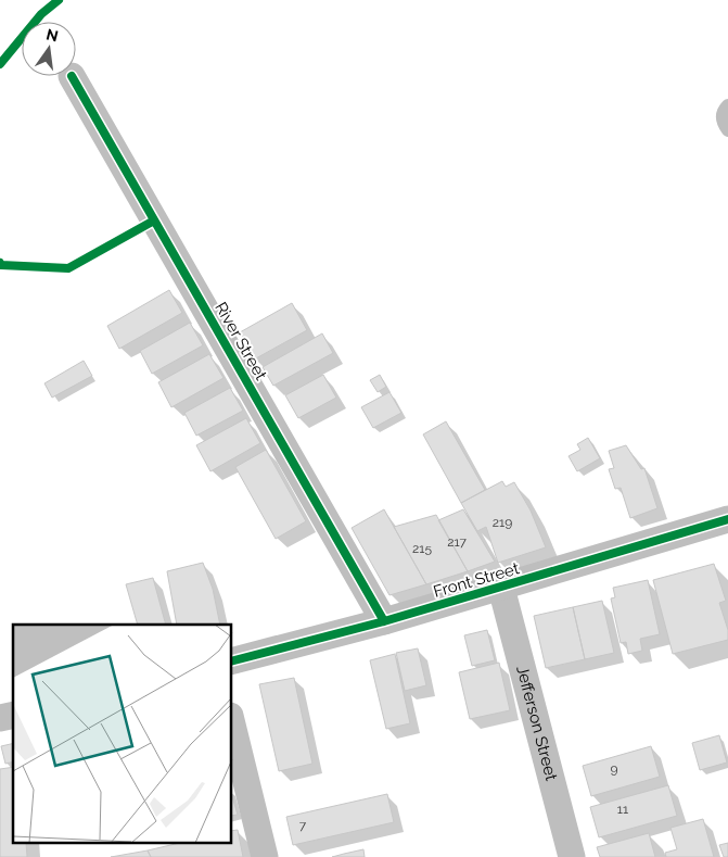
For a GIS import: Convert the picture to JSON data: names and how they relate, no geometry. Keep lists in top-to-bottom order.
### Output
{
  "streets": {
    "street": ["River Street", "Front Street", "Jefferson Street"]
  },
  "crossings": [
    ["River Street", "Front Street"],
    ["Front Street", "Jefferson Street"]
  ],
  "house_numbers": [
    "219",
    "217",
    "215",
    "9",
    "11",
    "7"
  ],
  "north": "top"
}
